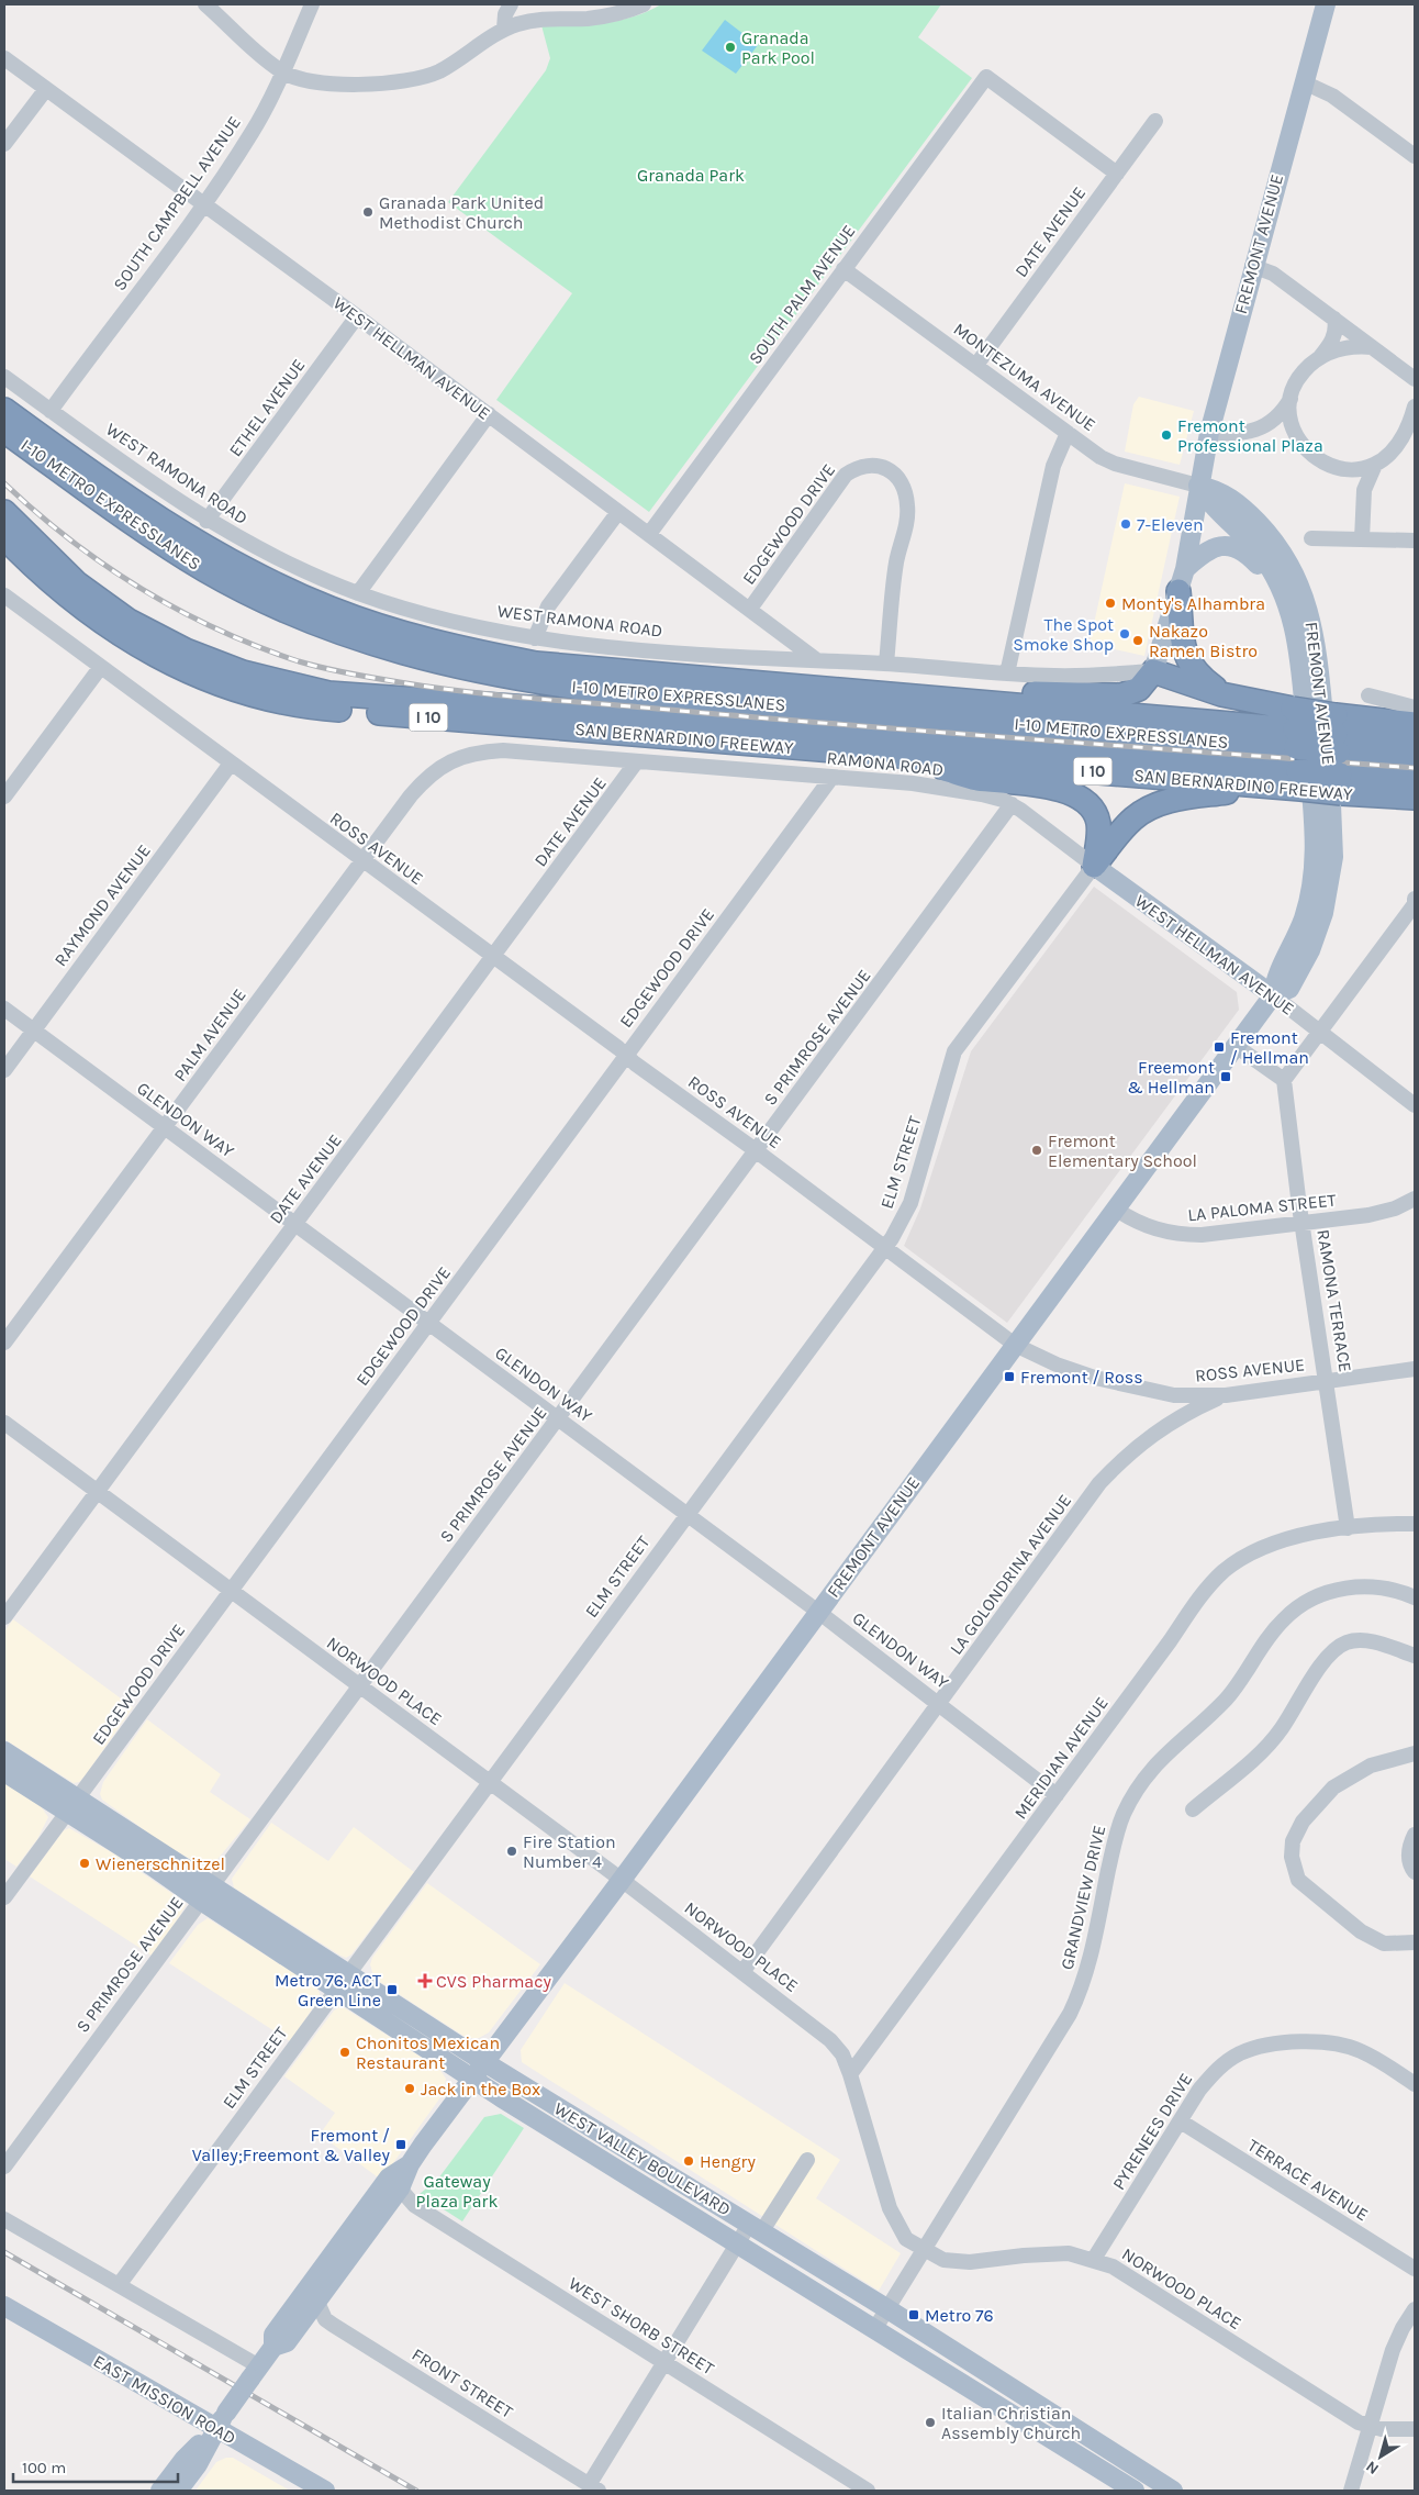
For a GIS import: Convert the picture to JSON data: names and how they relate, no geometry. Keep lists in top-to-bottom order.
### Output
{
  "streets": {
    "highway": ["I-10 METRO EXPRESSLANES", "I 10", "SAN BERNARDINO FREEWAY"],
    "main road": [
      "FREMONT AVENUE",
      "WEST HELLMAN AVENUE",
      "WEST VALLEY BOULEVARD",
      "EAST MISSION ROAD"
    ],
    "street": [
      "SOUTH CAMPBELL AVENUE",
      "DATE AVENUE",
      "SOUTH PALM AVENUE",
      "MONTEZUMA AVENUE",
      "ETHEL AVENUE",
      "WEST RAMONA ROAD",
      "EDGEWOOD DRIVE",
      "RAMONA ROAD",
      "ROSS AVENUE",
      "RAYMOND AVENUE",
      "PALM AVENUE",
      "S PRIMROSE AVENUE",
      "GLENDON WAY",
      "ELM STREET",
      "LA PALOMA STREET",
      "RAMONA TERRACE",
      "LA GOLONDRINA AVENUE",
      "NORWOOD PLACE",
      "MERIDIAN AVENUE",
      "GRANDVIEW DRIVE",
      "PYRENEES DRIVE",
      "TERRACE AVENUE",
      "WEST SHORB STREET",
      "FRONT STREET"
    ]
  },
  "crossings": [
    ["SOUTH CAMPBELL AVENUE", "WEST HELLMAN AVENUE"],
    ["SOUTH CAMPBELL AVENUE", "WEST RAMONA ROAD"],
    ["DATE AVENUE", "SOUTH PALM AVENUE"],
    ["DATE AVENUE", "MONTEZUMA AVENUE"],
    ["DATE AVENUE", "RAMONA ROAD"],
    ["DATE AVENUE", "ROSS AVENUE"],
    ["DATE AVENUE", "GLENDON WAY"],
    ["DATE AVENUE", "NORWOOD PLACE"],
    ["FREMONT AVENUE", "WEST HELLMAN AVENUE"],
    ["FREMONT AVENUE", "MONTEZUMA AVENUE"],
    ["FREMONT AVENUE", "ROSS AVENUE"],
    ["FREMONT AVENUE", "GLENDON WAY"],
    ["FREMONT AVENUE", "LA PALOMA STREET"],
    ["FREMONT AVENUE", "NORWOOD PLACE"],
    ["FREMONT AVENUE", "WEST VALLEY BOULEVARD"],
    ["SOUTH PALM AVENUE", "WEST HELLMAN AVENUE"],
    ["SOUTH PALM AVENUE", "MONTEZUMA AVENUE"],
    ["WEST HELLMAN AVENUE", "ETHEL AVENUE"],
    ["WEST HELLMAN AVENUE", "WEST RAMONA ROAD"],
    ["WEST HELLMAN AVENUE", "EDGEWOOD DRIVE"],
    ["WEST HELLMAN AVENUE", "RAMONA ROAD"],
    ["WEST HELLMAN AVENUE", "ELM STREET"],
    ["ETHEL AVENUE", "WEST RAMONA ROAD"],
    ["WEST RAMONA ROAD", "EDGEWOOD DRIVE"],
    ["I-10 METRO EXPRESSLANES", "SAN BERNARDINO FREEWAY"],
    ["EDGEWOOD DRIVE", "RAMONA ROAD"],
    ["EDGEWOOD DRIVE", "ROSS AVENUE"],
    ["EDGEWOOD DRIVE", "GLENDON WAY"],
    ["EDGEWOOD DRIVE", "NORWOOD PLACE"],
    ["EDGEWOOD DRIVE", "WEST VALLEY BOULEVARD"],
    ["RAMONA ROAD", "PALM AVENUE"],
    ["RAMONA ROAD", "S PRIMROSE AVENUE"],
    ["RAMONA ROAD", "ELM STREET"],
    ["ROSS AVENUE", "RAYMOND AVENUE"],
    ["ROSS AVENUE", "PALM AVENUE"],
    ["ROSS AVENUE", "S PRIMROSE AVENUE"],
    ["ROSS AVENUE", "ELM STREET"],
    ["ROSS AVENUE", "RAMONA TERRACE"],
    ["ROSS AVENUE", "LA GOLONDRINA AVENUE"],
    ["RAYMOND AVENUE", "GLENDON WAY"],
    ["PALM AVENUE", "GLENDON WAY"],
    ["S PRIMROSE AVENUE", "GLENDON WAY"],
    ["S PRIMROSE AVENUE", "NORWOOD PLACE"],
    ["S PRIMROSE AVENUE", "WEST VALLEY BOULEVARD"],
    ["GLENDON WAY", "ELM STREET"],
    ["GLENDON WAY", "LA GOLONDRINA AVENUE"],
    ["GLENDON WAY", "MERIDIAN AVENUE"],
    ["ELM STREET", "NORWOOD PLACE"],
    ["ELM STREET", "WEST VALLEY BOULEVARD"],
    ["LA PALOMA STREET", "RAMONA TERRACE"],
    ["RAMONA TERRACE", "MERIDIAN AVENUE"],
    ["LA GOLONDRINA AVENUE", "NORWOOD PLACE"],
    ["NORWOOD PLACE", "MERIDIAN AVENUE"],
    ["NORWOOD PLACE", "GRANDVIEW DRIVE"],
    ["NORWOOD PLACE", "PYRENEES DRIVE"],
    ["GRANDVIEW DRIVE", "WEST VALLEY BOULEVARD"],
    ["PYRENEES DRIVE", "TERRACE AVENUE"]
  ],
  "parks": ["Granada Park", "Gateway Plaza Park"],
  "places": {
    "other": [
      "Granada Park Pool",
      "Granada Park United Methodist Church",
      "Fremont Professional Plaza",
      "7-Eleven",
      "Monty's Alhambra",
      "The Spot Smoke Shop",
      "Nakazo Ramen Bistro",
      "Fremont Elementary School",
      "Fire Station Number 4",
      "Wienerschnitzel",
      "Chonitos Mexican Restaurant",
      "Jack in the Box",
      "Hengry",
      "Italian Christian Assembly Church"
    ],
    "transit": [
      "Fremont / Hellman",
      "Freemont & Hellman",
      "Fremont / Ross",
      "Metro 76, ACT Green Line",
      "Fremont / Valley;Freemont & Valley",
      "Metro 76"
    ],
    "health": ["CVS Pharmacy"]
  },
  "scale_bar": "100 m",
  "north": "bottom left"
}
